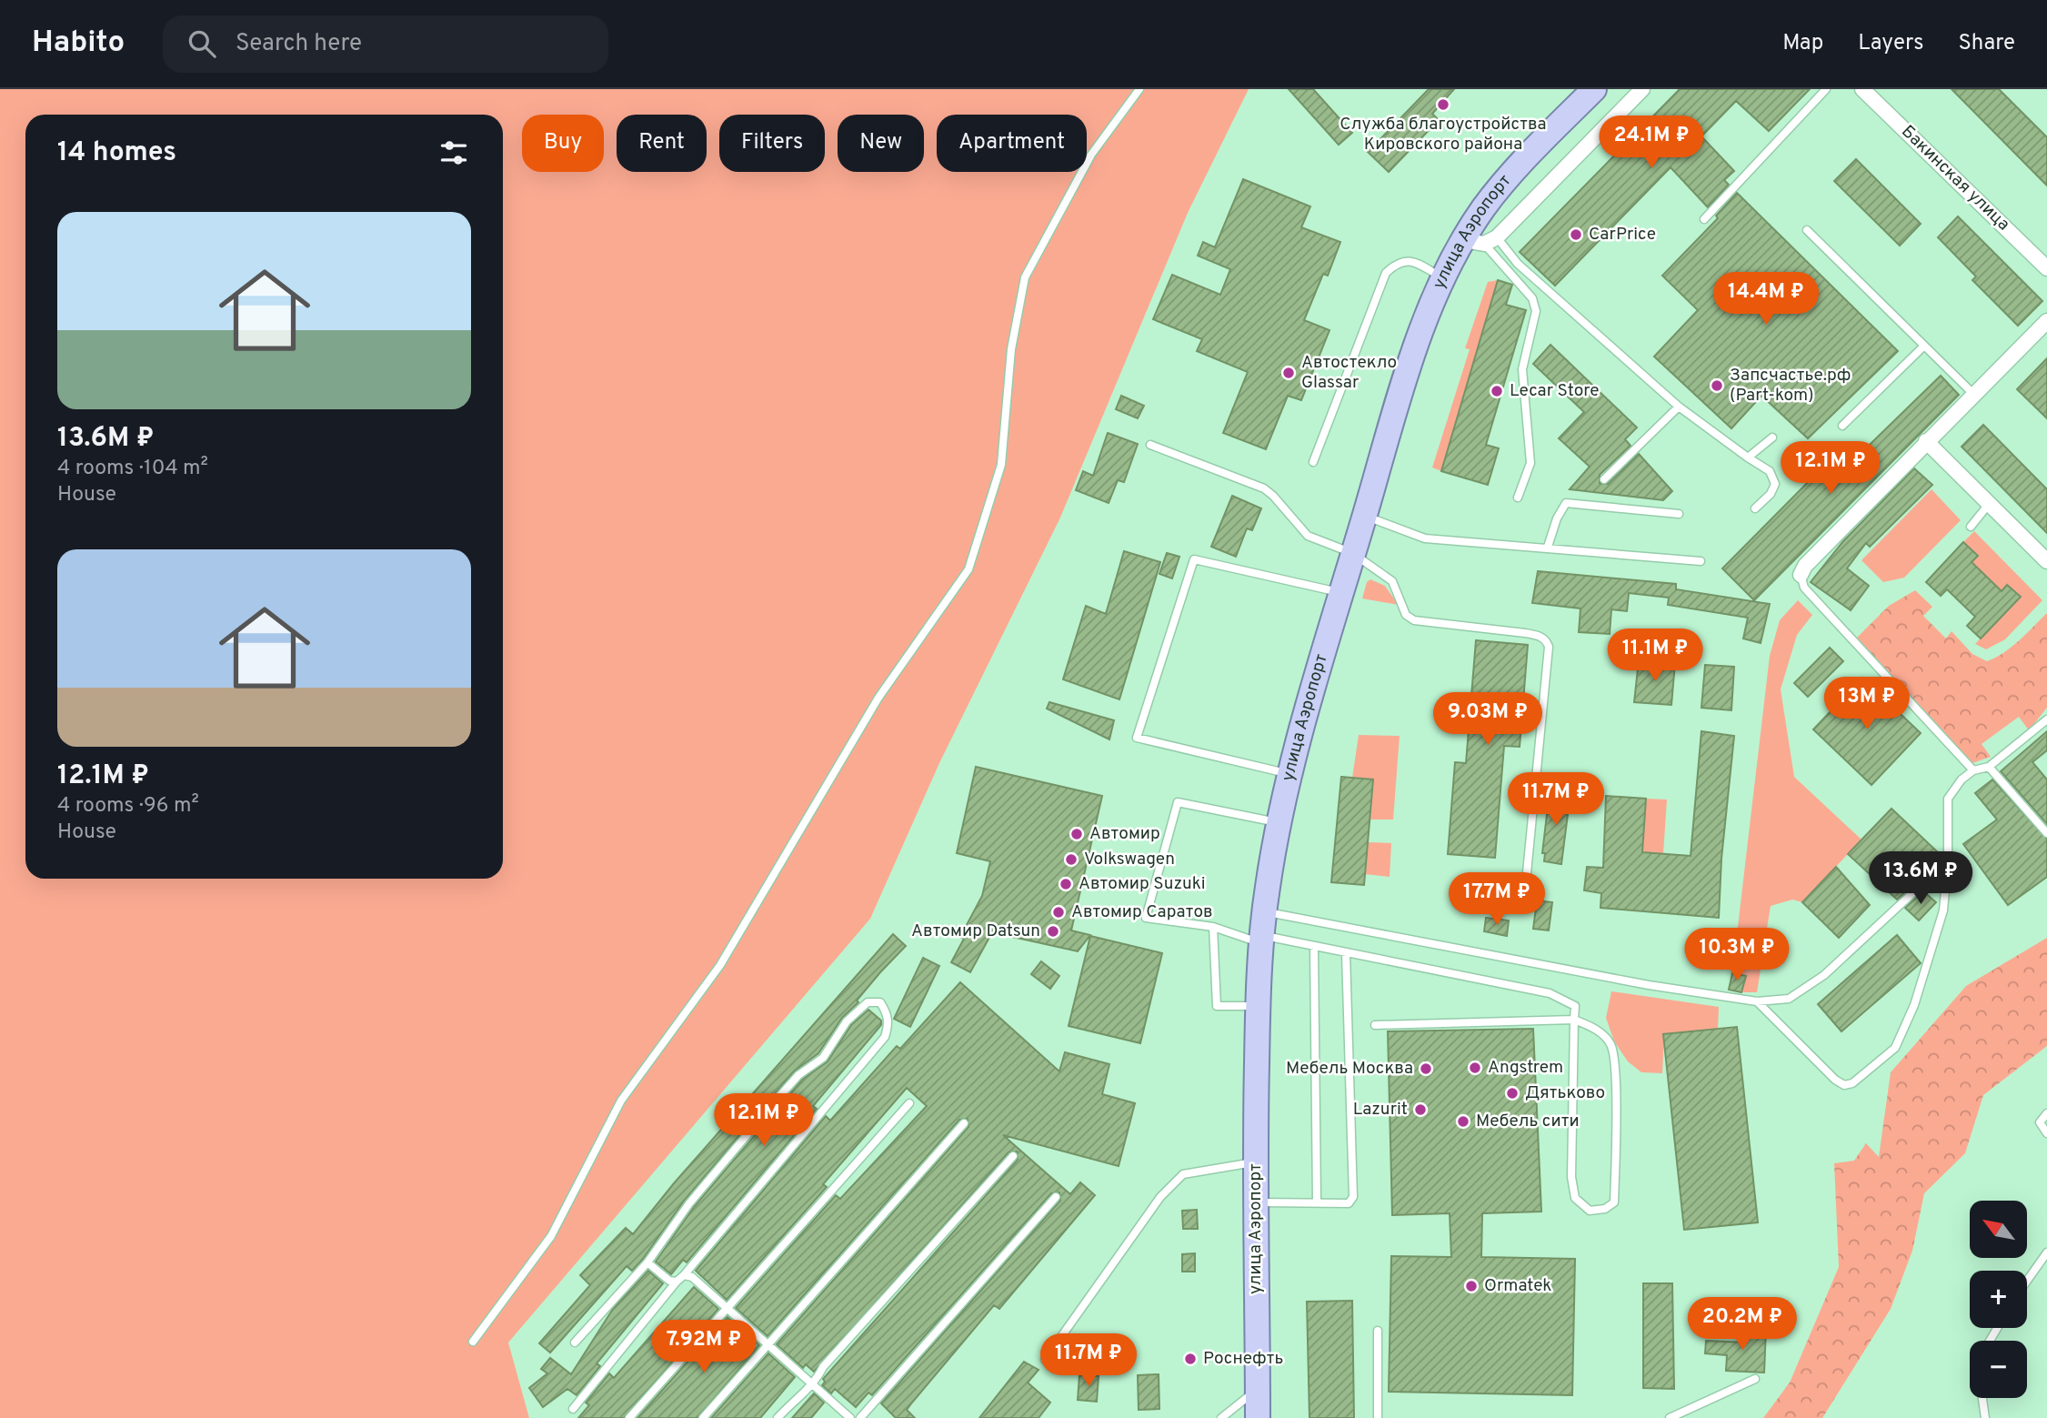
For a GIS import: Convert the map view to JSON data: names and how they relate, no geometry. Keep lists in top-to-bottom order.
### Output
{
  "streets": {
    "main road": ["улица Аэропорт"],
    "street": ["Бакинская улица"]
  },
  "places": [
    "Служба благоустройства Кировского района",
    "CarPrice",
    "Автостекло Glassar",
    "Запсчастье.рф (Part-kom)",
    "Lecar Store",
    "Автомир",
    "Volkswagen",
    "Автомир Suzuki",
    "Автомир Саратов",
    "Автомир Datsun",
    "Angstrem",
    "Мебель Москва",
    "Дятьково",
    "Lazurit",
    "Мебель сити",
    "Ormatek",
    "Роснефть"
  ],
  "north": "top left",
  "page": {
    "header": "Habito",
    "search": "Search here",
    "nav": ["Map", "Layers", "Share"],
    "chip": [
      "Buy",
      "Rent",
      "Filters",
      "New",
      "Apartment"
    ],
    "heading": "14 homes",
    "price": [
      "24.1M ₽",
      "14.4M ₽",
      "12.1M ₽",
      "11.1M ₽",
      "13M ₽",
      "9.03M ₽",
      "11.7M ₽",
      "13.6M ₽",
      "17.7M ₽",
      "10.3M ₽",
      "12.1M ₽",
      "20.2M ₽",
      "7.92M ₽",
      "11.7M ₽"
    ],
    "list": [
      {
        "name": "13.6M ₽",
        "note": "4 rooms · 104 m² · House"
      },
      {
        "name": "12.1M ₽",
        "note": "4 rooms · 96 m² · House"
      }
    ],
    "map_buttons": ["+", "−"]
  }
}
